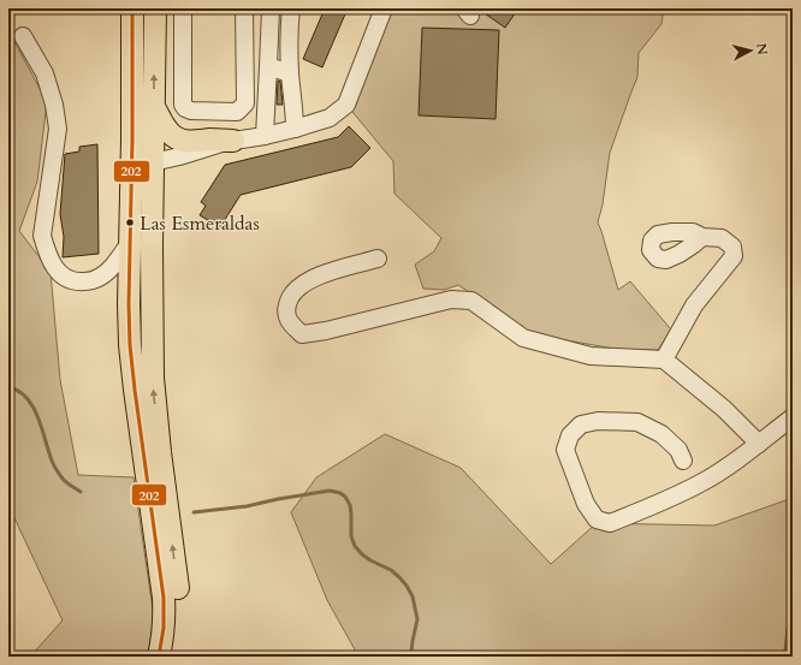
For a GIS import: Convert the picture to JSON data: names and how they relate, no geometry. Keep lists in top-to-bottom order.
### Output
{
  "places": ["Las Esmeraldas"],
  "lines": ["transit line 202"],
  "north": "right"
}
